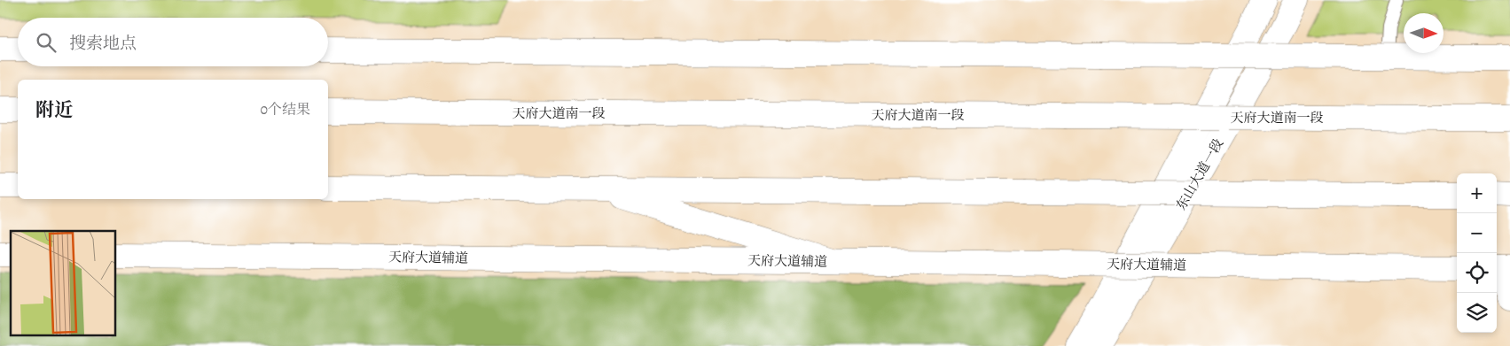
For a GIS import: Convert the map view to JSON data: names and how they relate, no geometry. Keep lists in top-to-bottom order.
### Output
{
  "streets": {
    "main road": ["天府大道南一段", "东山大道一段", "天府大道辅道"]
  },
  "north": "right",
  "page": {
    "search": "搜索地点",
    "heading": ["附近", "0个结果"],
    "map_buttons": ["+", "−"]
  }
}
